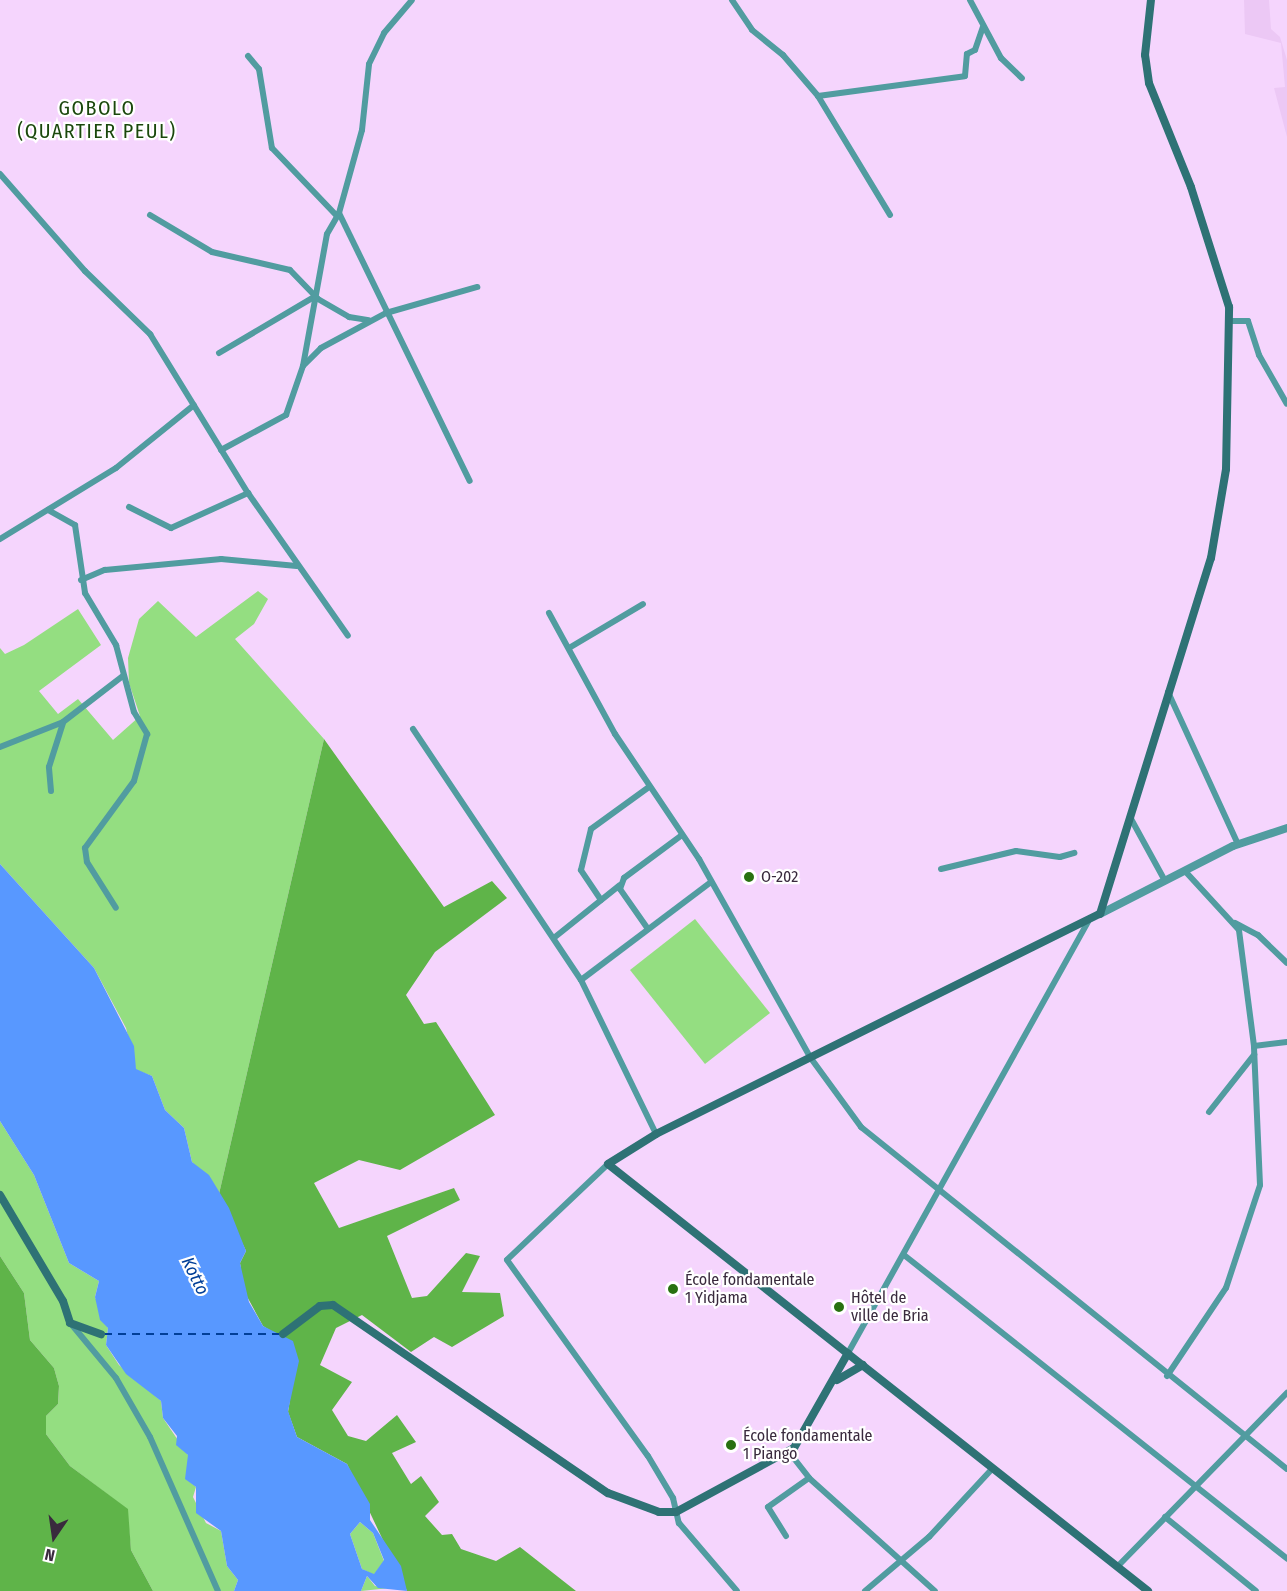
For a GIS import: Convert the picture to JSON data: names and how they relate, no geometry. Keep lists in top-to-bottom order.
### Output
{
  "districts": ["GOBOLO (QUARTIER PEUL)"],
  "water": ["Kotto"],
  "places": [
    "O-202",
    "École fondamentale 1 Yidjama",
    "Hôtel de ville de Bria",
    "École fondamentale 1 Piango"
  ],
  "north": "bottom"
}
